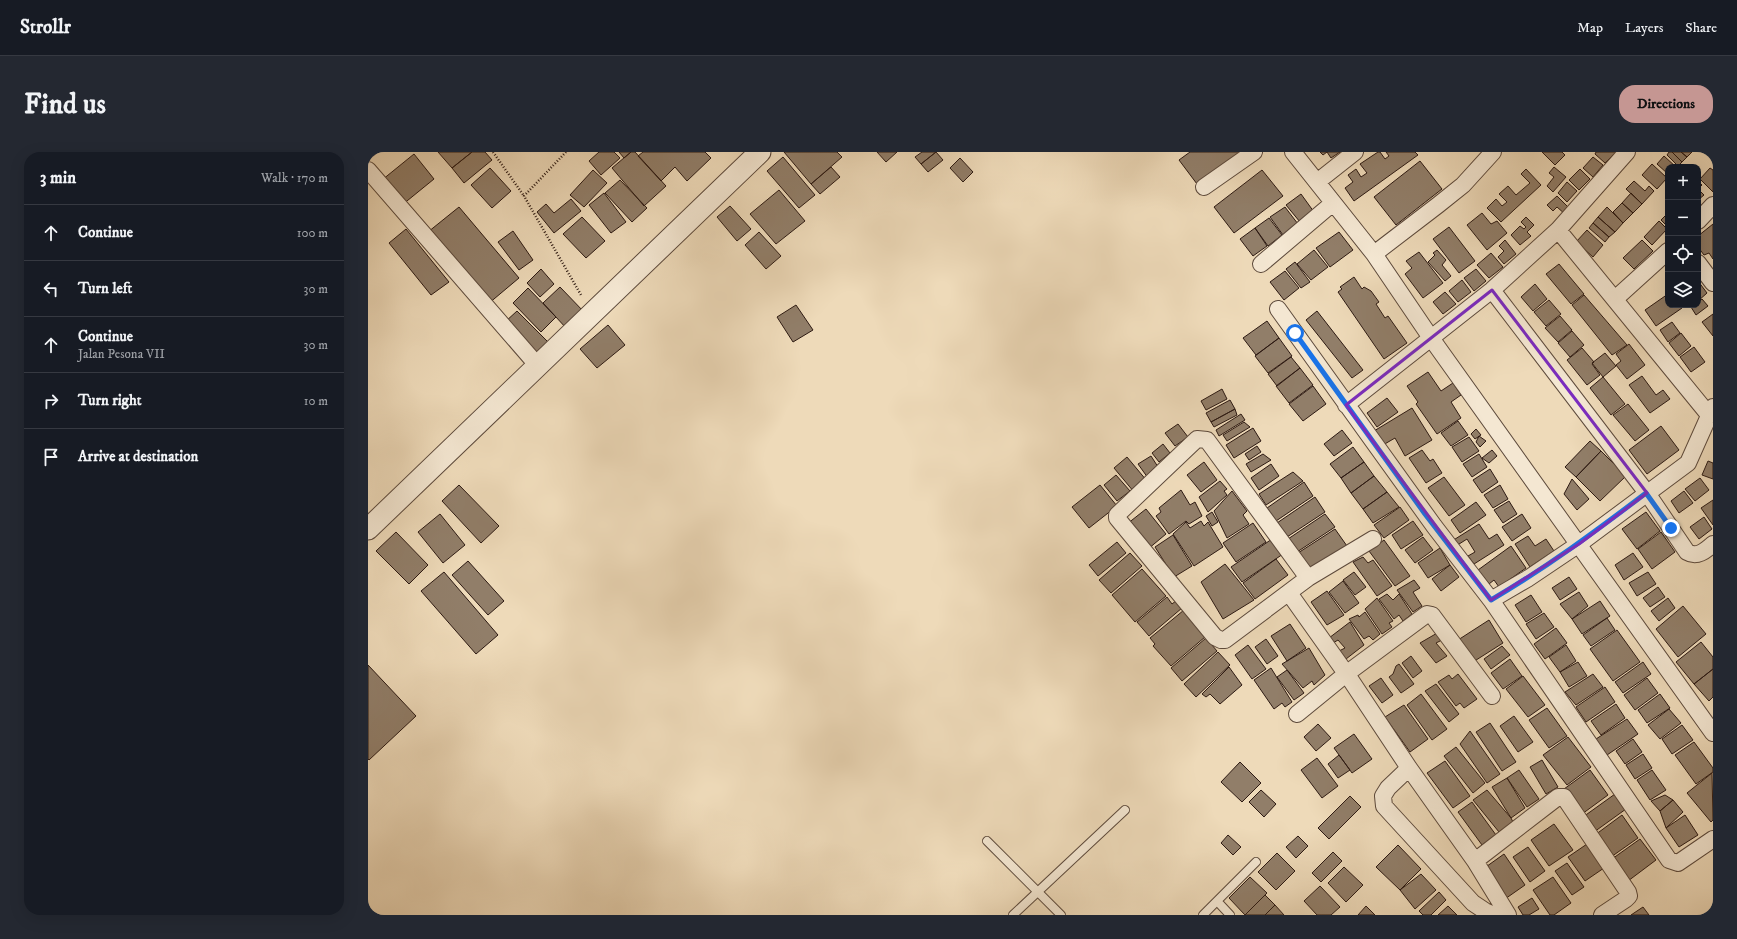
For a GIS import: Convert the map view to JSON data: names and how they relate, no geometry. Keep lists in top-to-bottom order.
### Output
{
  "page": {
    "header": "Strollr",
    "nav": ["Map", "Layers", "Share"],
    "buttons": "Directions",
    "title": "Find us",
    "heading": ["3 min", "Walk · 170 m"],
    "map_buttons": ["+", "−"],
    "list": [
      ["Continue", "100 m"],
      ["Turn left", "30 m"],
      ["Continue", "Jalan Pesona VII", "30 m"],
      ["Turn right", "10 m"],
      "Arrive at destination"
    ]
  }
}
